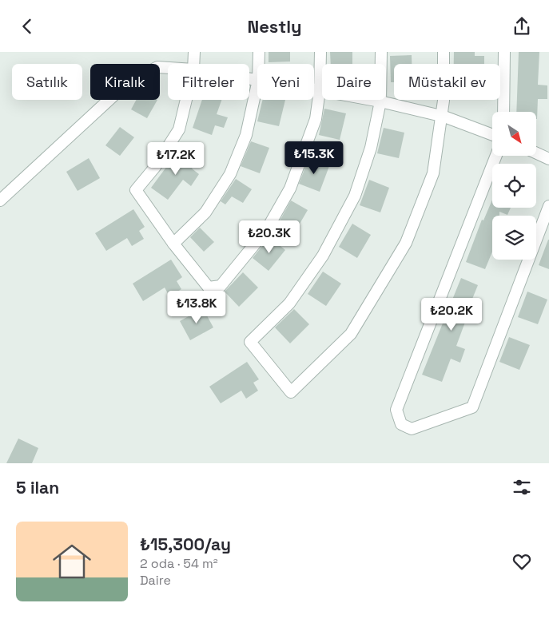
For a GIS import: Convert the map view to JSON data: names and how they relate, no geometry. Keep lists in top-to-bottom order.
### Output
{
  "north": "bottom right",
  "page": {
    "header": "Nestly",
    "chip": [
      "Satılık",
      "Kiralık",
      "Filtreler",
      "Yeni",
      "Daire",
      "Müstakil ev"
    ],
    "price": [
      "₺15.3K",
      "₺17.2K",
      "₺20.3K",
      "₺13.8K",
      "₺20.2K"
    ],
    "heading": "5 ilan",
    "list": [
      {
        "name": "₺15,300/ay",
        "note": "2 oda · 54 m² · Daire"
      }
    ]
  }
}
